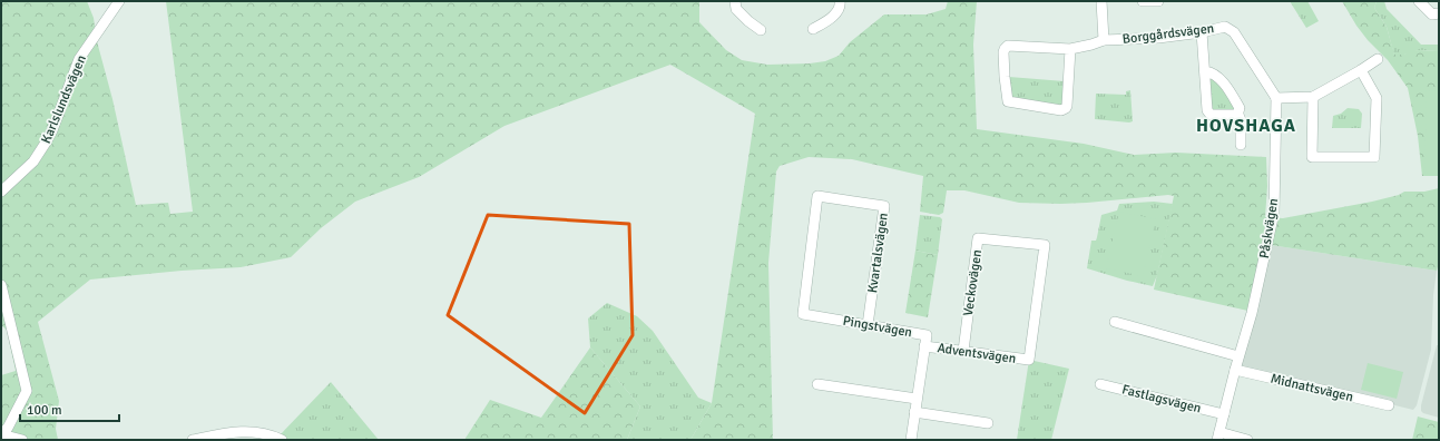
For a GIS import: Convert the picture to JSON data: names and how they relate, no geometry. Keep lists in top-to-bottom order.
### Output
{
  "streets": {
    "street": [
      "Borggårdsvägen",
      "Karlslundsvägen",
      "Påskvägen",
      "Kvartalsvägen",
      "Veckovägen",
      "Pingstvägen",
      "Adventsvägen",
      "Midnattsvägen",
      "Fastlagsvägen"
    ]
  },
  "crossings": [
    ["Borggårdsvägen", "Påskvägen"],
    ["Påskvägen", "Midnattsvägen"],
    ["Påskvägen", "Fastlagsvägen"],
    ["Kvartalsvägen", "Pingstvägen"],
    ["Veckovägen", "Adventsvägen"],
    ["Pingstvägen", "Adventsvägen"]
  ],
  "districts": ["HOVSHAGA"],
  "scale_bar": "100 m"
}
